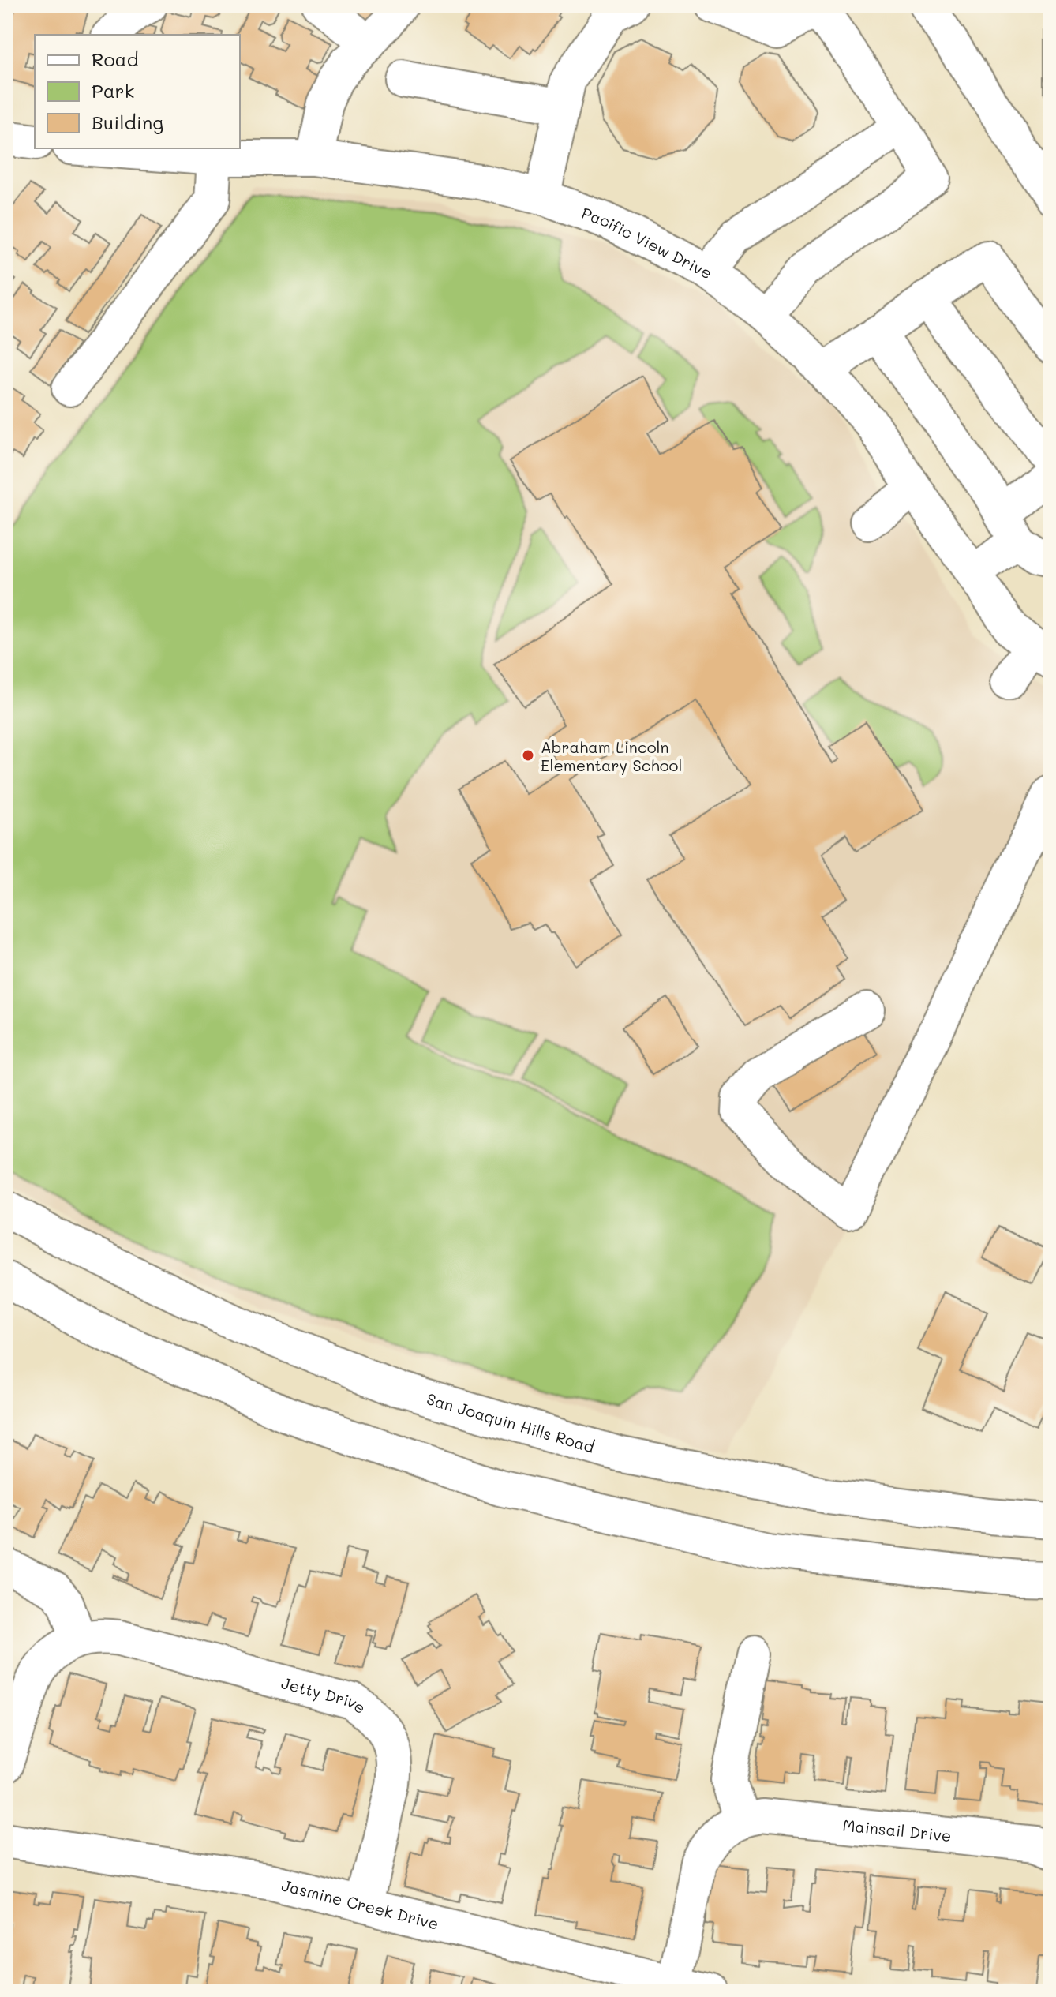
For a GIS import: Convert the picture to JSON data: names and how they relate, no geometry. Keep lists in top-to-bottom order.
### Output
{
  "streets": {
    "street": [
      "Pacific View Drive",
      "San Joaquin Hills Road",
      "Jetty Drive",
      "Mainsail Drive",
      "Jasmine Creek Drive"
    ]
  },
  "crossings": [
    ["Jetty Drive", "Jasmine Creek Drive"],
    ["Mainsail Drive", "Jasmine Creek Drive"]
  ],
  "places": ["Abraham Lincoln Elementary School"],
  "legend": ["Road", "Park", "Building"]
}
